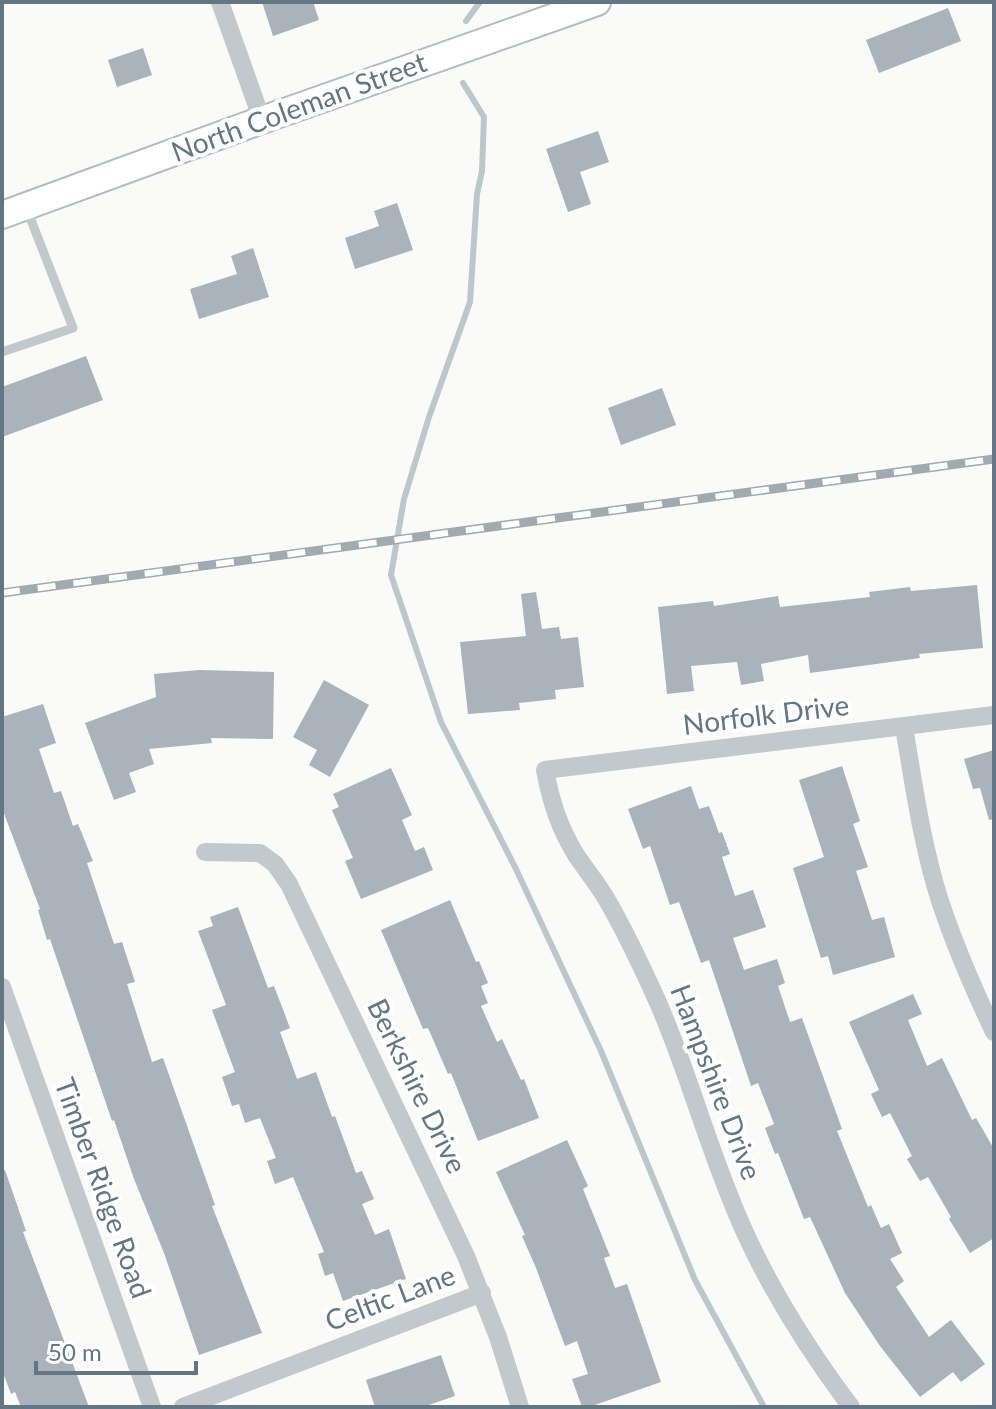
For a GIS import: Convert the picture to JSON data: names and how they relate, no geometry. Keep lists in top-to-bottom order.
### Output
{
  "streets": {
    "street": [
      "North Coleman Street",
      "Norfolk Drive",
      "Hampshire Drive",
      "Berkshire Drive",
      "Timber Ridge Road",
      "Celtic Lane"
    ]
  },
  "crossings": [
    ["Norfolk Drive", "Hampshire Drive"],
    ["Berkshire Drive", "Celtic Lane"]
  ],
  "scale_bar": "50 m"
}
